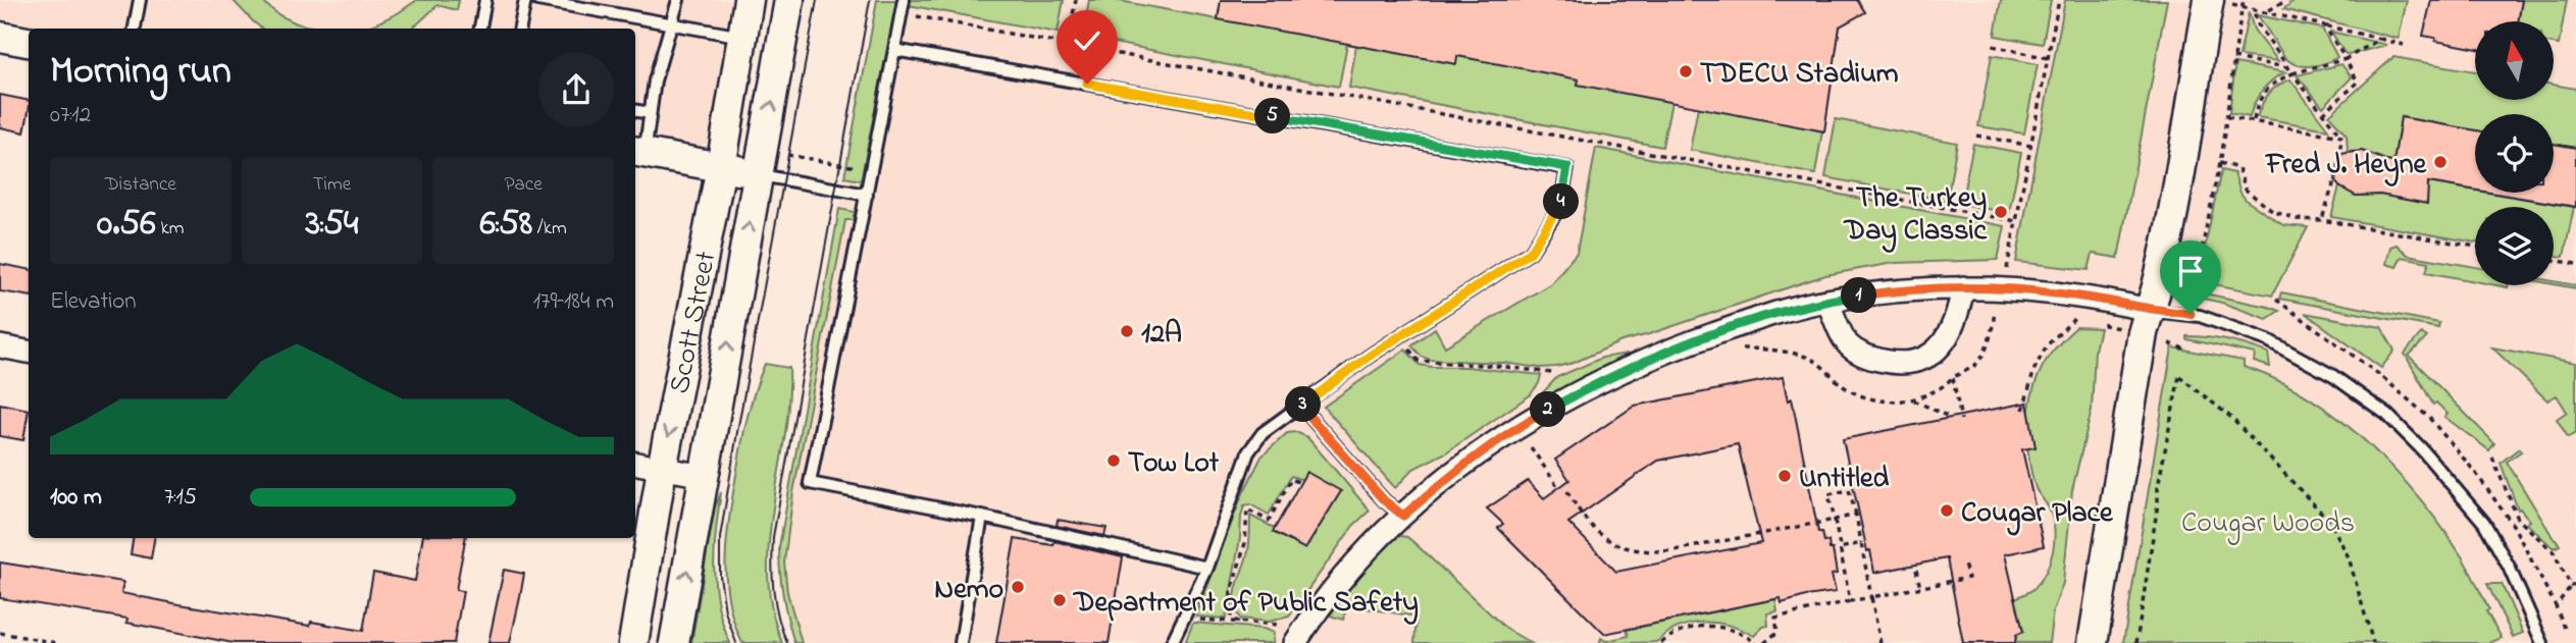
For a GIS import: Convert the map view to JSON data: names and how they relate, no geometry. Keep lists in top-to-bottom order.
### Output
{
  "streets": {
    "main road": ["Scott Street"]
  },
  "parks": ["Cougar Woods"],
  "places": [
    "TDECU Stadium",
    "Fred J. Heyne",
    "The Turkey Day Classic",
    "12A",
    "Tow Lot",
    "Untitled",
    "Cougar Place",
    "Nemo",
    "Department of Public Safety"
  ],
  "north": "top",
  "page": {
    "heading": ["Morning run", "07:12"],
    "pins": [
      "5",
      "4",
      "1",
      "3",
      "2"
    ],
    "stats": [
      ["Distance", "0.56 km"],
      ["Time", "3:54"],
      ["Pace", "6:58 /km"]
    ],
    "chart": ["Elevation", "179–184 m"],
    "list": [
      {
        "name": "100 m",
        "note": "7:15"
      }
    ]
  }
}
